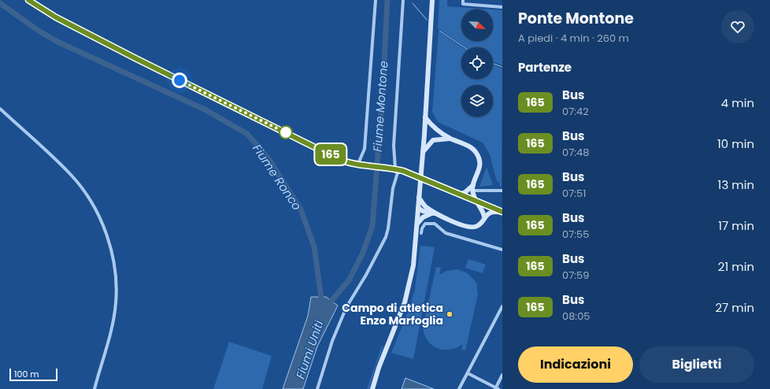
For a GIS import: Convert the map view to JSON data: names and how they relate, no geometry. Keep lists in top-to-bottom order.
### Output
{
  "water": ["Fiume Montone", "Fiume Ronco", "Fiumi Uniti"],
  "places": ["Campo di atletica Enzo Marfoglia"],
  "lines": ["bus line 165"],
  "scale_bar": "100 m",
  "north": "bottom right",
  "page": {
    "on_map": "165",
    "heading": [
      ["Ponte Montone", "A piedi · 4 min · 260 m"],
      "Partenze"
    ],
    "list": [
      {
        "mark": "165",
        "name": "Bus",
        "note": "07:42",
        "value": "4 min"
      },
      {
        "mark": "165",
        "name": "Bus",
        "note": "07:48",
        "value": "10 min"
      },
      {
        "mark": "165",
        "name": "Bus",
        "note": "07:51",
        "value": "13 min"
      },
      {
        "mark": "165",
        "name": "Bus",
        "note": "07:55",
        "value": "17 min"
      },
      {
        "mark": "165",
        "name": "Bus",
        "note": "07:59",
        "value": "21 min"
      },
      {
        "mark": "165",
        "name": "Bus",
        "note": "08:05",
        "value": "27 min"
      }
    ],
    "buttons": ["Indicazioni", "Biglietti"],
    "scale": "100 m"
  }
}
